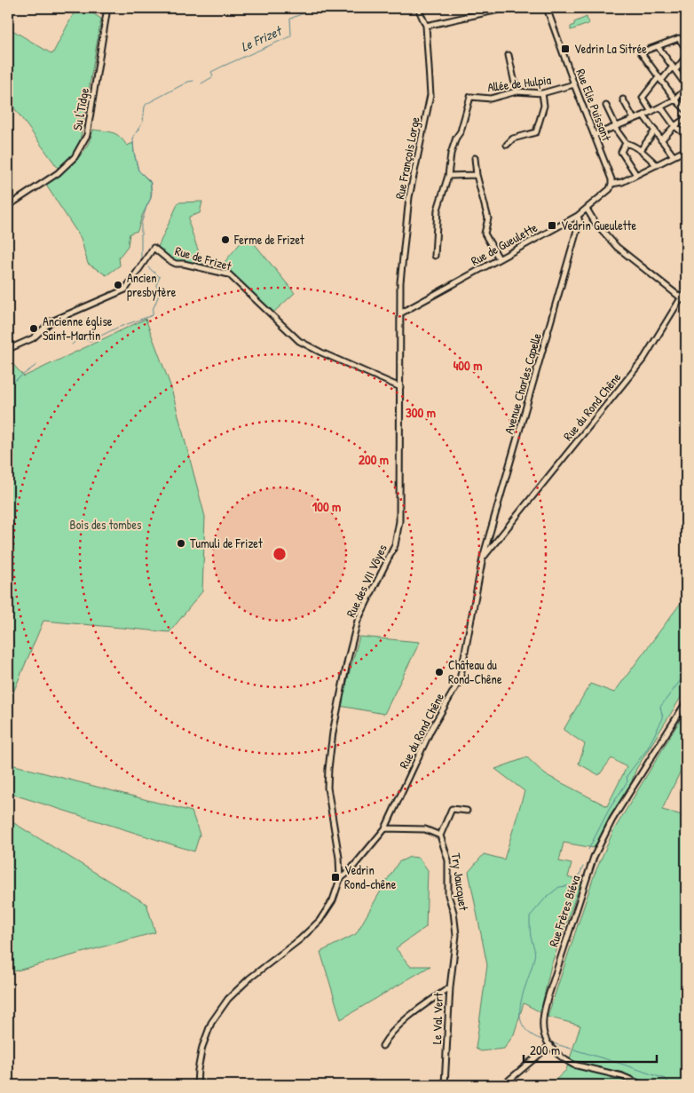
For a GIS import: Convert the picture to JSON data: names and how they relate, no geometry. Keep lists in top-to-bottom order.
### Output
{
  "streets": {
    "street": [
      "Allée de Hulpia",
      "Rue Elie Puissant",
      "Su l'Tîdge",
      "Rue François Lorge",
      "Rue de Gueulette",
      "Rue de Frizet",
      "Avenue Charles Capelle",
      "Rue du Rond Chêne",
      "Rue des VII Vôyes",
      "Try Jaucquet",
      "Rue Frères Biéva",
      "Le Val Vert"
    ]
  },
  "crossings": [
    ["Allée de Hulpia", "Rue Elie Puissant"],
    ["Rue Elie Puissant", "Rue de Gueulette"],
    ["Rue François Lorge", "Rue de Gueulette"],
    ["Rue François Lorge", "Rue des VII Vôyes"],
    ["Rue de Gueulette", "Avenue Charles Capelle"],
    ["Rue de Gueulette", "Rue des VII Vôyes"],
    ["Rue de Frizet", "Rue des VII Vôyes"],
    ["Avenue Charles Capelle", "Rue du Rond Chêne"],
    ["Rue du Rond Chêne", "Rue des VII Vôyes"],
    ["Try Jaucquet", "Le Val Vert"]
  ],
  "water": ["Le Frizet"],
  "parks": ["Bois des tombes"],
  "places": {
    "transit": ["Vedrin La Sitrée", "Vedrin Gueulette", "Vedrin Rond-chêne"],
    "other": [
      "Ferme de Frizet",
      "Ancien presbytère",
      "Ancienne église Saint-Martin",
      "Tumuli de Frizet",
      "Château du Rond-Chêne"
    ]
  },
  "scale_bar": "200 m",
  "rings": [
    "400 m",
    "300 m",
    "200 m",
    "100 m"
  ]
}
